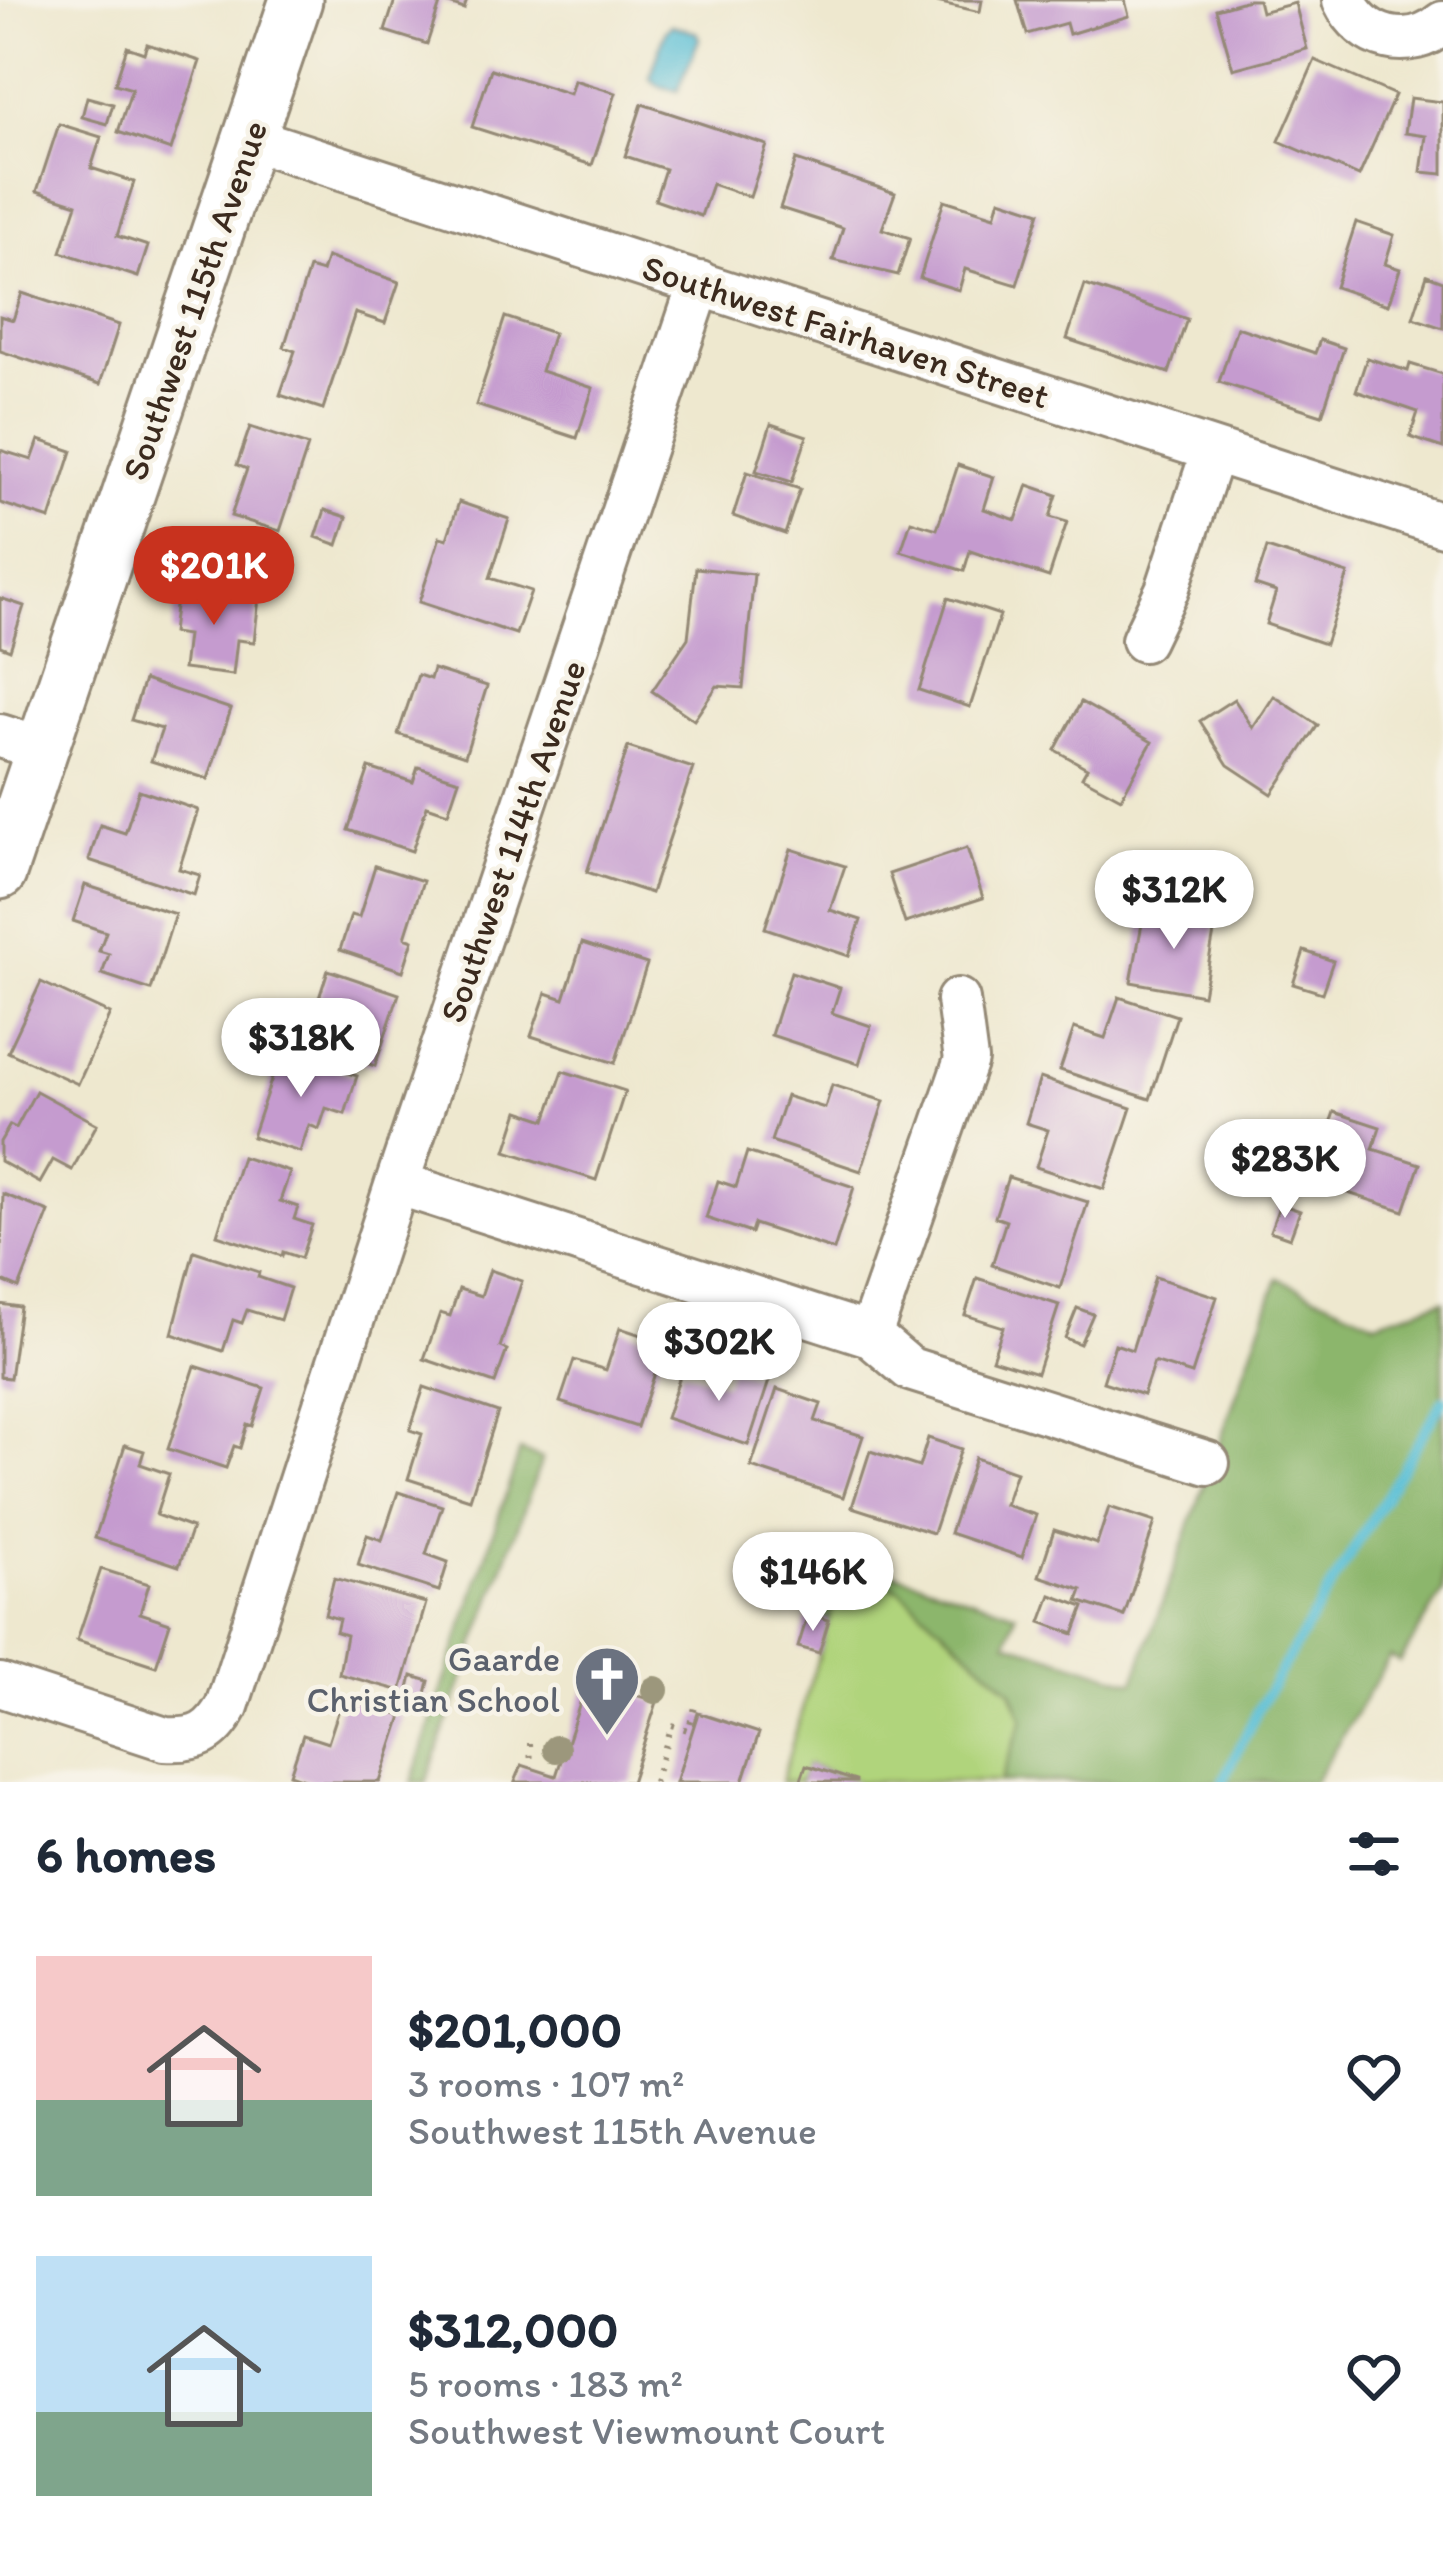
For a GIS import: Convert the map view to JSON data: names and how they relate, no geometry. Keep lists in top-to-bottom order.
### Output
{
  "streets": {
    "street": ["Southwest 115th Avenue", "Southwest Fairhaven Street", "Southwest 114th Avenue"]
  },
  "crossings": [
    ["Southwest 115th Avenue", "Southwest Fairhaven Street"],
    ["Southwest Fairhaven Street", "Southwest 114th Avenue"]
  ],
  "places": {
    "church": ["Gaarde Christian School"]
  },
  "page": {
    "price": [
      "$201K",
      "$312K",
      "$318K",
      "$283K",
      "$302K",
      "$146K"
    ],
    "heading": "6 homes",
    "list": [
      {
        "name": "$201,000",
        "note": "3 rooms · 107 m² · Southwest 115th Avenue"
      },
      {
        "name": "$312,000",
        "note": "5 rooms · 183 m² · Southwest Viewmount Court"
      }
    ]
  }
}
